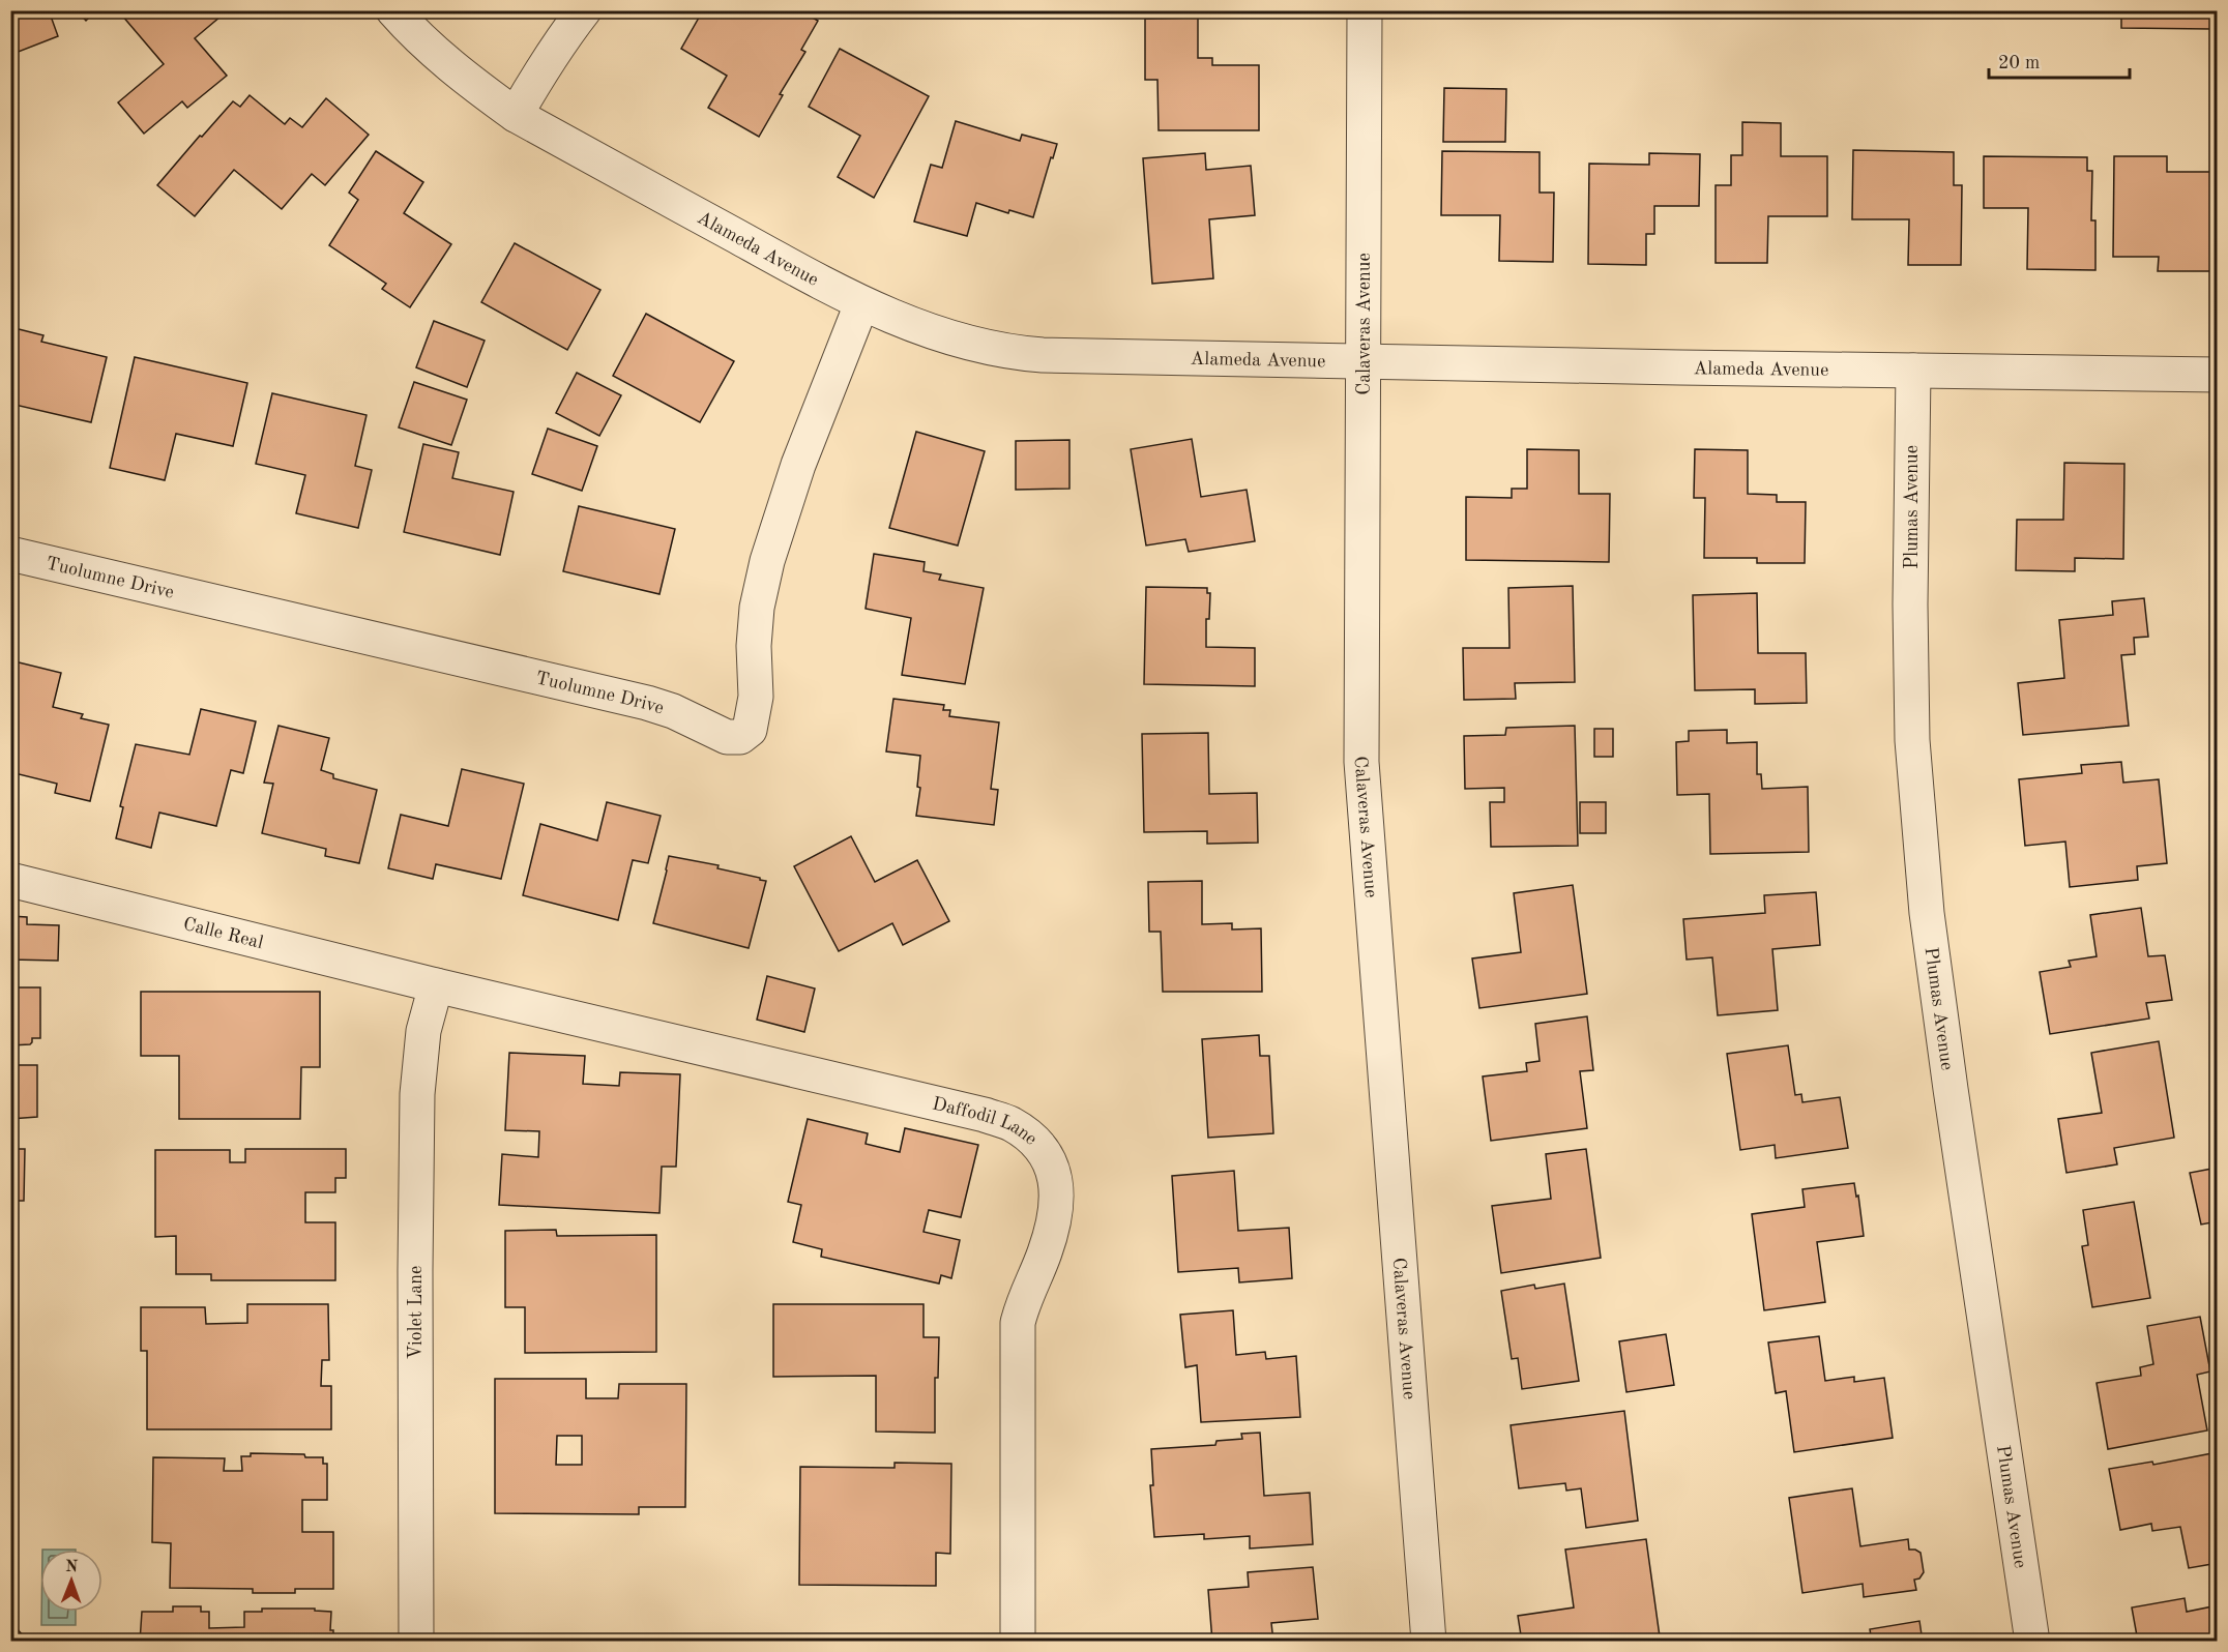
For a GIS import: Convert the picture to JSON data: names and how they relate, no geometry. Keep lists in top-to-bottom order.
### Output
{
  "streets": {
    "street": [
      "Alameda Avenue",
      "Calaveras Avenue",
      "Plumas Avenue",
      "Tuolumne Drive",
      "Calle Real",
      "Daffodil Lane",
      "Violet Lane"
    ]
  },
  "crossings": [
    ["Alameda Avenue", "Calaveras Avenue"],
    ["Alameda Avenue", "Plumas Avenue"],
    ["Alameda Avenue", "Tuolumne Drive"],
    ["Calle Real", "Daffodil Lane"],
    ["Calle Real", "Violet Lane"],
    ["Daffodil Lane", "Violet Lane"]
  ],
  "scale_bar": "20 m",
  "north": "top"
}
